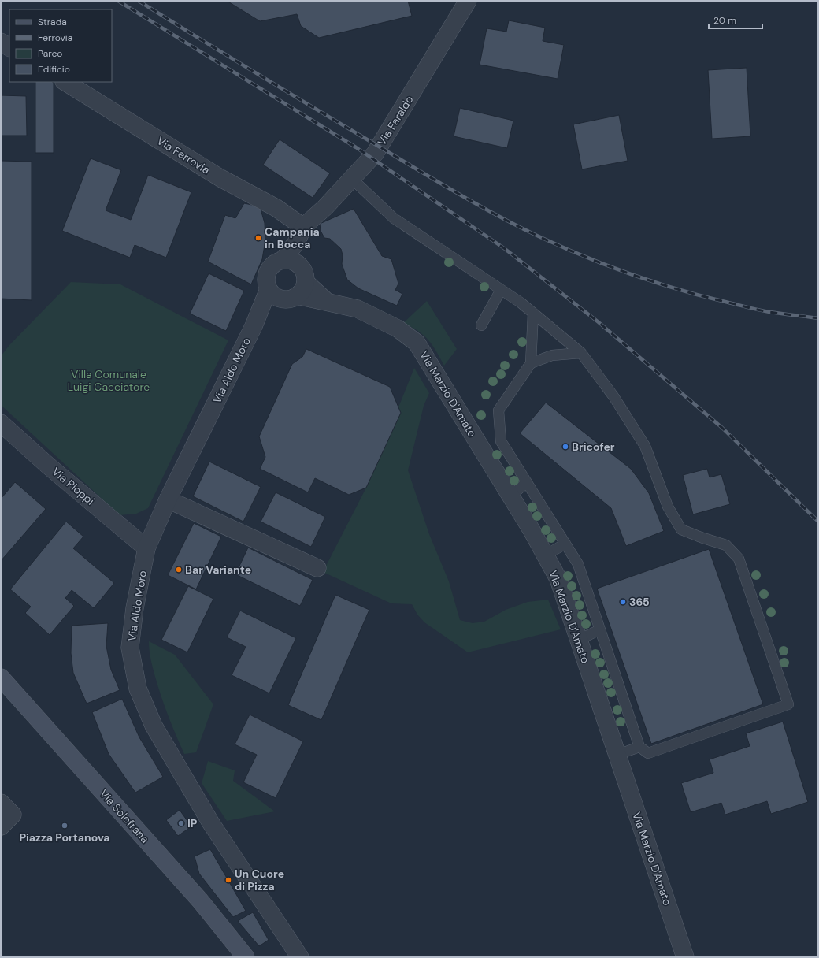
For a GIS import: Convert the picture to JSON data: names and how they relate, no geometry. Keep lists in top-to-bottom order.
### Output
{
  "streets": {
    "main road": ["Via Solofrana"],
    "street": [
      "Via Faraldo",
      "Via Ferrovia",
      "Via Aldo Moro",
      "Via Marzio D'Amato",
      "Via Pioppi"
    ]
  },
  "crossings": [
    ["Via Faraldo", "Via Ferrovia"],
    ["Via Aldo Moro", "Via Marzio D'Amato"],
    ["Via Aldo Moro", "Via Pioppi"]
  ],
  "parks": ["Villa Comunale Luigi Cacciatore"],
  "places": [
    "Campania in Bocca",
    "Bricofer",
    "Bar Variante",
    "365",
    "IP",
    "Piazza Portanova",
    "Un Cuore di Pizza"
  ],
  "legend": [
    "Strada",
    "Ferrovia",
    "Parco",
    "Edificio"
  ],
  "scale_bar": "20 m"
}
